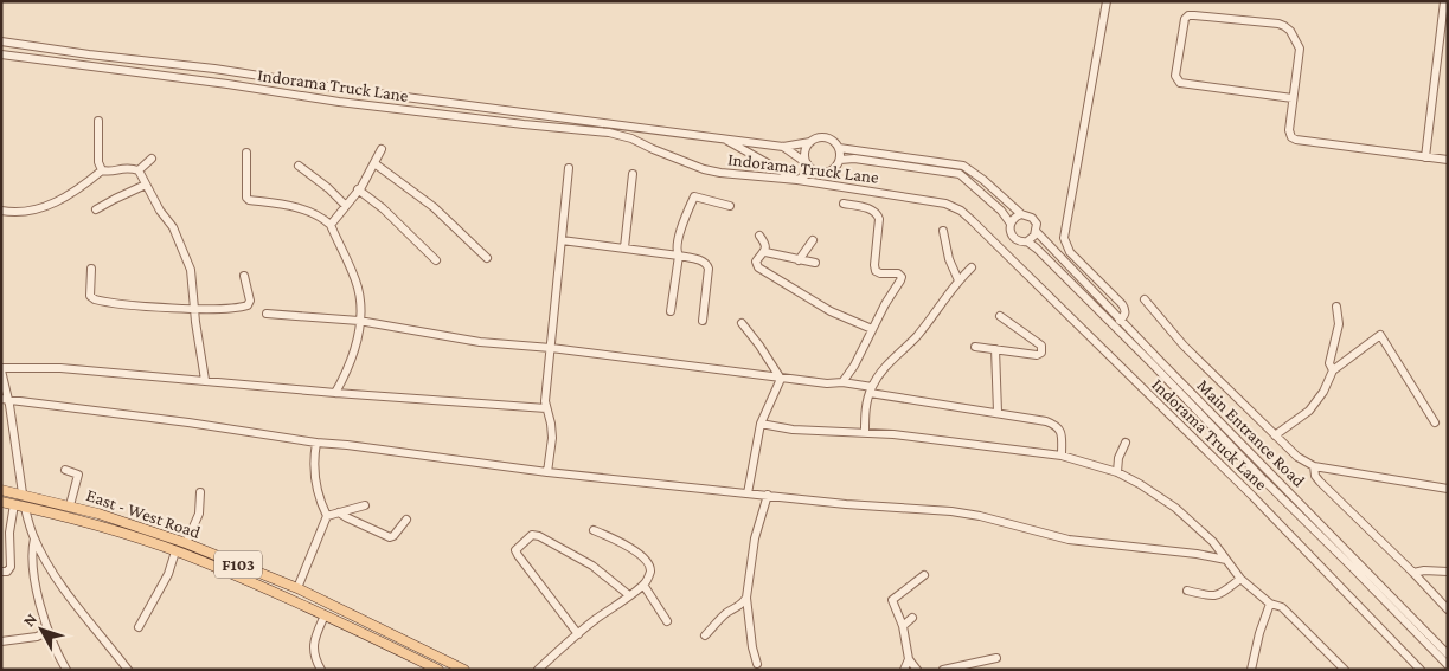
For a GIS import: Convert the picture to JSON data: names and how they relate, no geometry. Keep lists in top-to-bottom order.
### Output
{
  "streets": {
    "main road": ["East - West Road", "F103"],
    "street": ["Indorama Truck Lane", "Main Entrance Road"]
  },
  "north": "top left"
}
